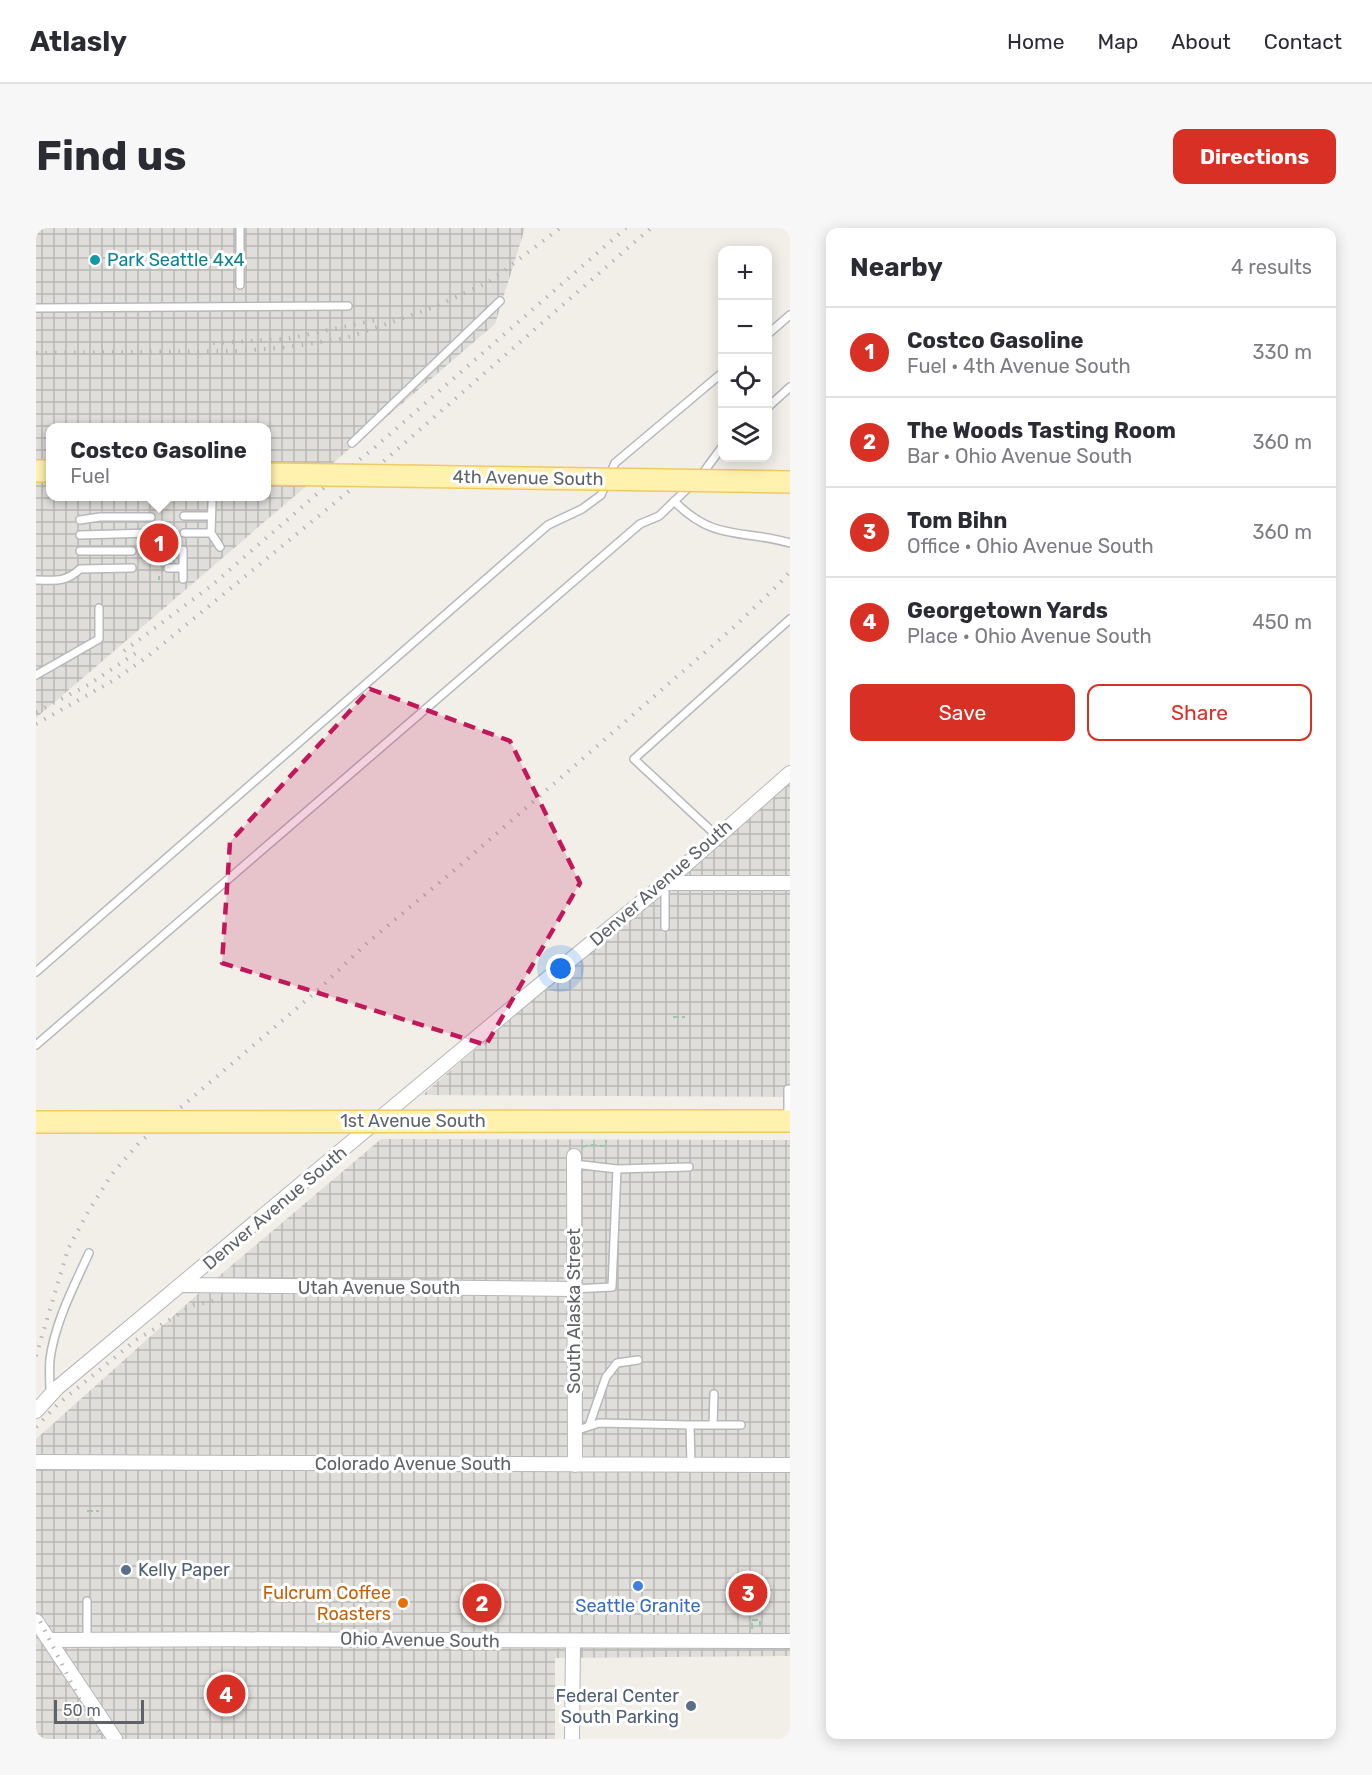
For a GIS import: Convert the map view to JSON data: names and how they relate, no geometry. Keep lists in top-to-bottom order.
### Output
{
  "streets": {
    "main road": ["4th Avenue South", "1st Avenue South"],
    "street": [
      "Denver Avenue South",
      "Utah Avenue South",
      "South Alaska Street",
      "Colorado Avenue South",
      "Ohio Avenue South"
    ]
  },
  "crossings": [
    ["Denver Avenue South", "Utah Avenue South"],
    ["Utah Avenue South", "South Alaska Street"],
    ["South Alaska Street", "Colorado Avenue South"]
  ],
  "places": [
    "Park Seattle 4x4",
    "Kelly Paper",
    "Seattle Granite",
    "Fulcrum Coffee Roasters",
    "Federal Center South Parking"
  ],
  "scale_bar": "50 m",
  "page": {
    "header": "Atlasly",
    "nav": [
      "Home",
      "Map",
      "About",
      "Contact"
    ],
    "buttons": [
      "Directions",
      ["Save", "Share"]
    ],
    "title": "Find us",
    "heading": ["Nearby", "4 results"],
    "map_buttons": ["+", "−"],
    "list": [
      {
        "mark": "1",
        "name": "Costco Gasoline",
        "note": "Fuel · 4th Avenue South",
        "value": "330 m"
      },
      {
        "mark": "2",
        "name": "The Woods Tasting Room",
        "note": "Bar · Ohio Avenue South",
        "value": "360 m"
      },
      {
        "mark": "3",
        "name": "Tom Bihn",
        "note": "Office · Ohio Avenue South",
        "value": "360 m"
      },
      {
        "mark": "4",
        "name": "Georgetown Yards",
        "note": "Place · Ohio Avenue South",
        "value": "450 m"
      }
    ],
    "popup": ["Costco Gasoline", "Fuel"],
    "pins": [
      "1",
      "3",
      "2",
      "4"
    ],
    "scale": "50 m"
  }
}
